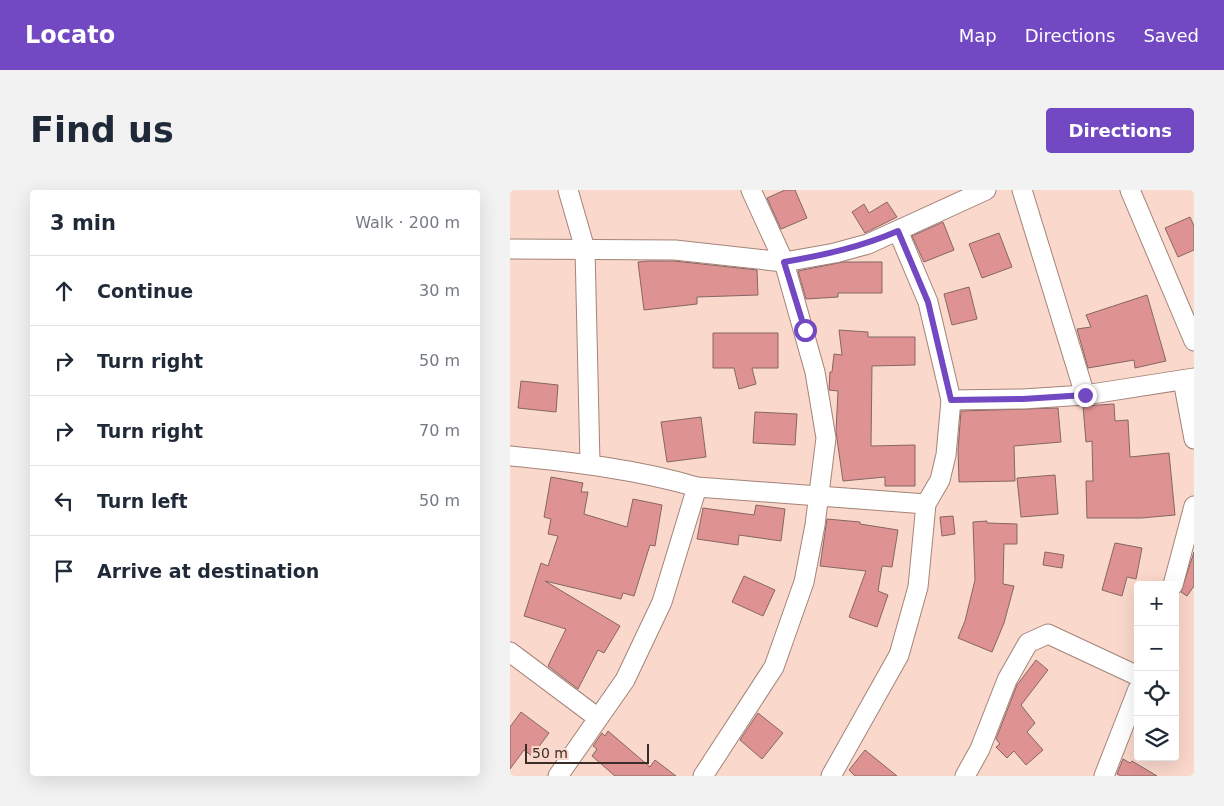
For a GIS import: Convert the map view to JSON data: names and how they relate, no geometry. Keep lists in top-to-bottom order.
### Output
{
  "scale_bar": "50 m",
  "page": {
    "header": "Locato",
    "nav": ["Map", "Directions", "Saved"],
    "buttons": "Directions",
    "title": "Find us",
    "heading": ["3 min", "Walk · 200 m"],
    "list": [
      ["Continue", "30 m"],
      ["Turn right", "50 m"],
      ["Turn right", "70 m"],
      ["Turn left", "50 m"],
      "Arrive at destination"
    ],
    "map_buttons": ["+", "−"],
    "scale": "50 m"
  }
}
